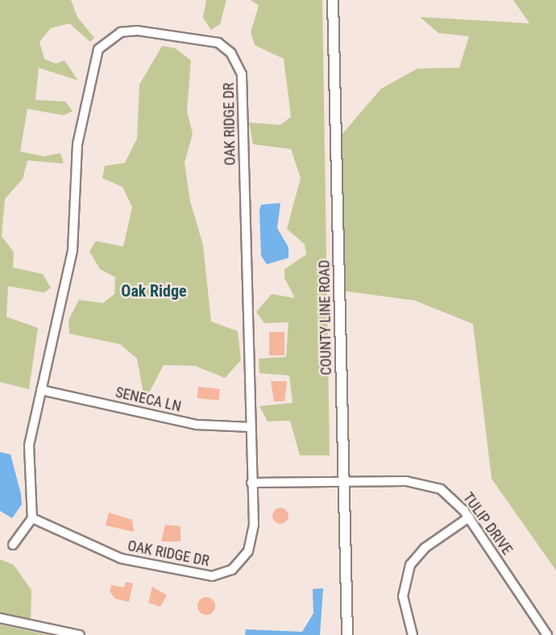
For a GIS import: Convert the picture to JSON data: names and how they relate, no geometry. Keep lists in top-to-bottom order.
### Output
{
  "streets": {
    "main road": ["COUNTY LINE ROAD"],
    "street": ["OAK RIDGE DR", "SENECA LN", "TULIP DRIVE"]
  },
  "crossings": [
    ["OAK RIDGE DR", "SENECA LN"],
    ["OAK RIDGE DR", "TULIP DRIVE"],
    ["COUNTY LINE ROAD", "TULIP DRIVE"]
  ],
  "districts": ["Oak Ridge"]
}
